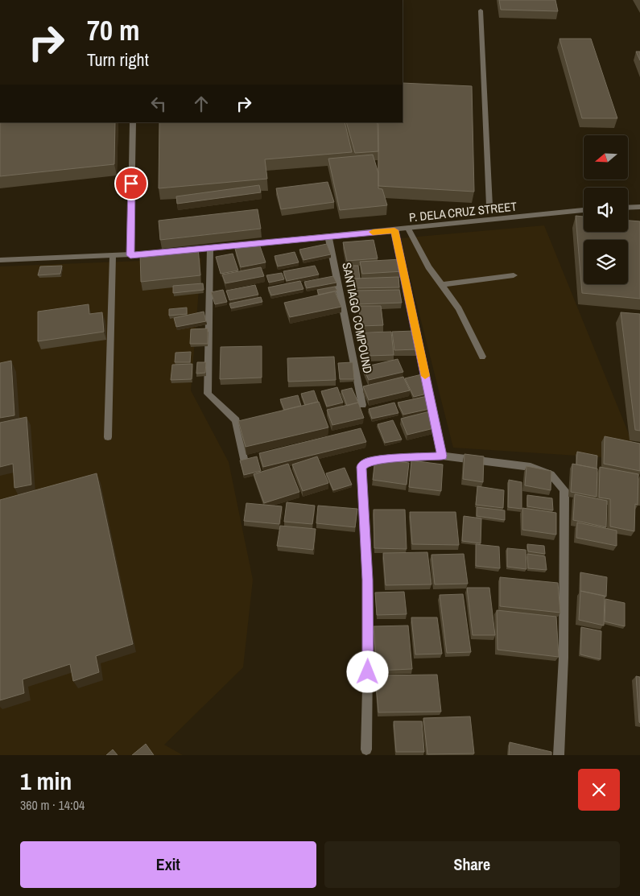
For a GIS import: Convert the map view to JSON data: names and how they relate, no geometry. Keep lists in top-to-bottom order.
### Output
{
  "streets": {
    "street": ["P. DELA CRUZ STREET", "SANTIAGO COMPOUND"]
  },
  "crossings": [
    ["P. DELA CRUZ STREET", "SANTIAGO COMPOUND"]
  ],
  "north": "left",
  "page": {
    "turn": ["70 m", "Turn right"],
    "heading": ["1 min", "360 m · 14:04"],
    "buttons": ["Exit", "Share"]
  }
}
